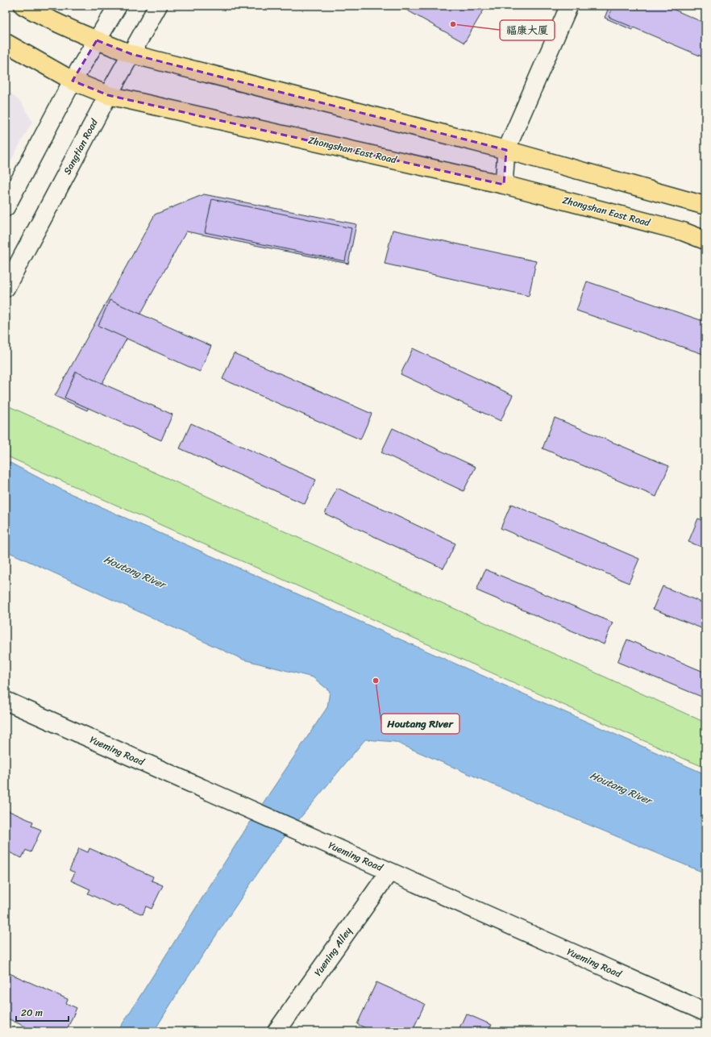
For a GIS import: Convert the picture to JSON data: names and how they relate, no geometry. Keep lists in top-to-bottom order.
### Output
{
  "streets": {
    "main road": ["Zhongshan East Road"],
    "street": ["Sangtian Road", "Yueming Road", "Yuening Alley"]
  },
  "crossings": [
    ["Sangtian Road", "Zhongshan East Road"],
    ["Yueming Road", "Yuening Alley"]
  ],
  "water": ["Houtang River"],
  "places": ["福康大厦", "Houtang River"],
  "scale_bar": "20 m"
}
